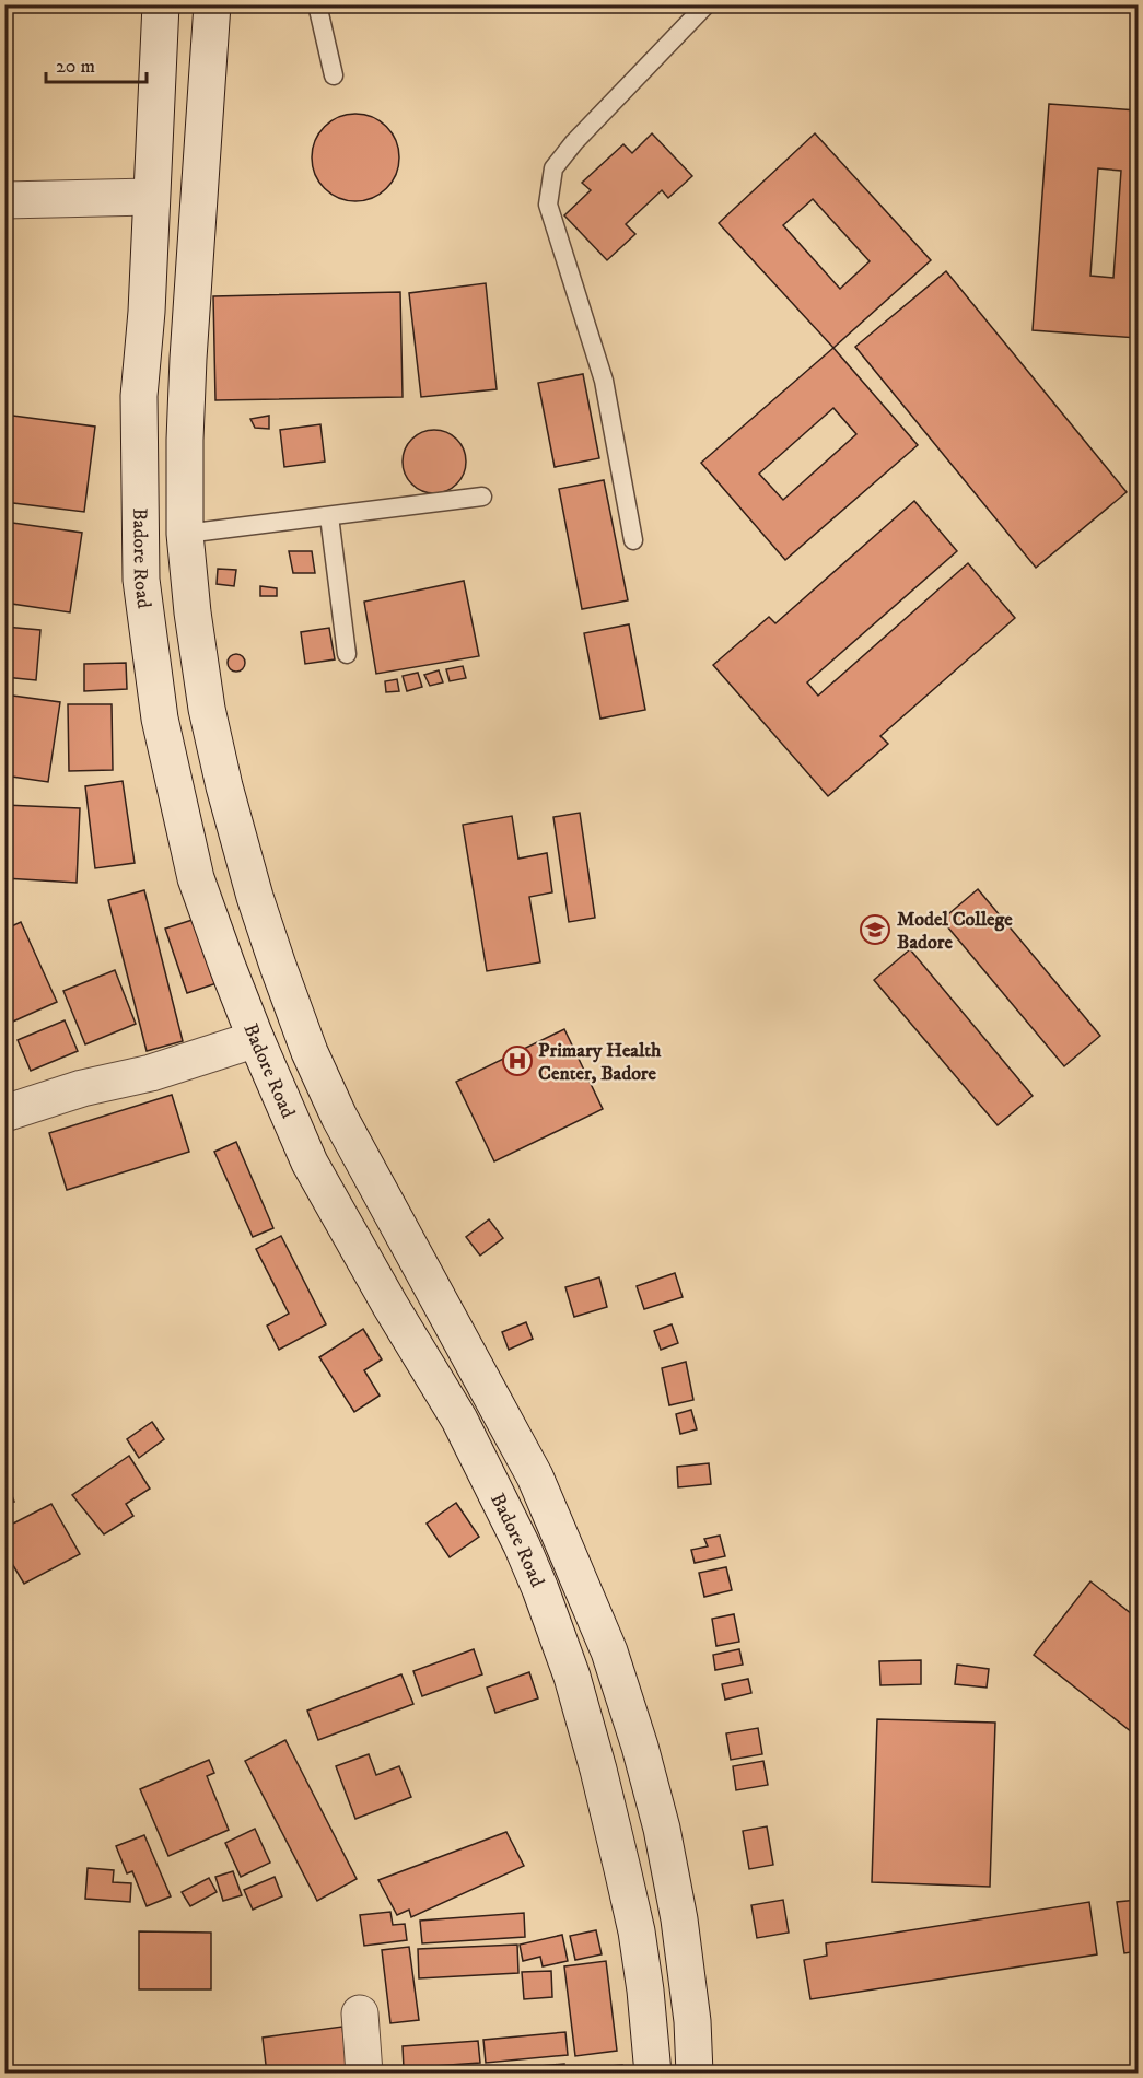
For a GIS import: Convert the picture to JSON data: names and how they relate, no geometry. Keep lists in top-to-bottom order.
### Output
{
  "streets": {
    "main road": ["Badore Road"]
  },
  "places": {
    "school or university": ["Model College Badore"],
    "hospital": ["Primary Health Center, Badore"]
  },
  "scale_bar": "20 m"
}
